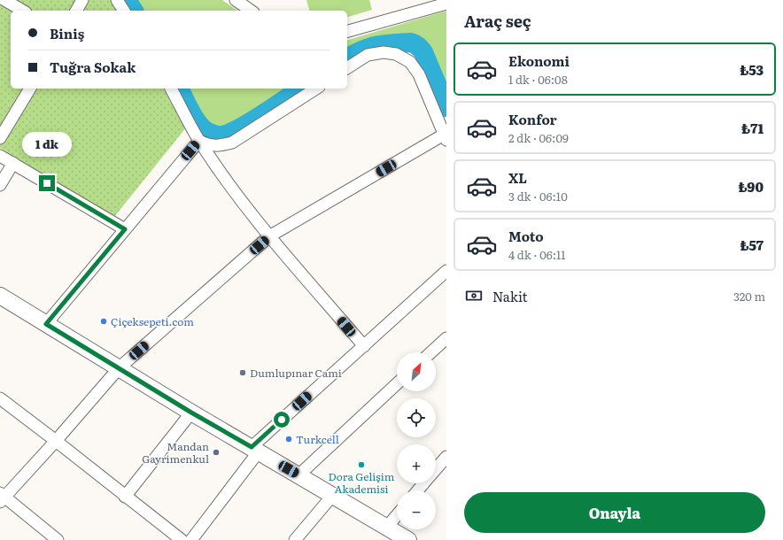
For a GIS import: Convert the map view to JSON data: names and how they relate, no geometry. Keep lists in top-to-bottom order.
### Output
{
  "places": [
    "Çiçeksepeti.com",
    "Dumlupınar Cami",
    "Turkcell",
    "Mandan Gayrimenkul",
    "Dora Gelişim Akademisi"
  ],
  "north": "top right",
  "page": {
    "heading": "Araç seç",
    "banner": ["Biniş", "Tuğra Sokak"],
    "list": [
      {
        "name": "Ekonomi",
        "note": "1 dk · 06:08",
        "value": "₺53"
      },
      {
        "name": "Konfor",
        "note": "2 dk · 06:09",
        "value": "₺71"
      },
      {
        "name": "XL",
        "note": "3 dk · 06:10",
        "value": "₺90"
      },
      {
        "name": "Moto",
        "note": "4 dk · 06:11",
        "value": "₺57"
      }
    ],
    "bubble": "1 dk",
    "pay": ["Nakit", "320 m"],
    "map_buttons": ["+", "−"],
    "buttons": "Onayla"
  }
}
